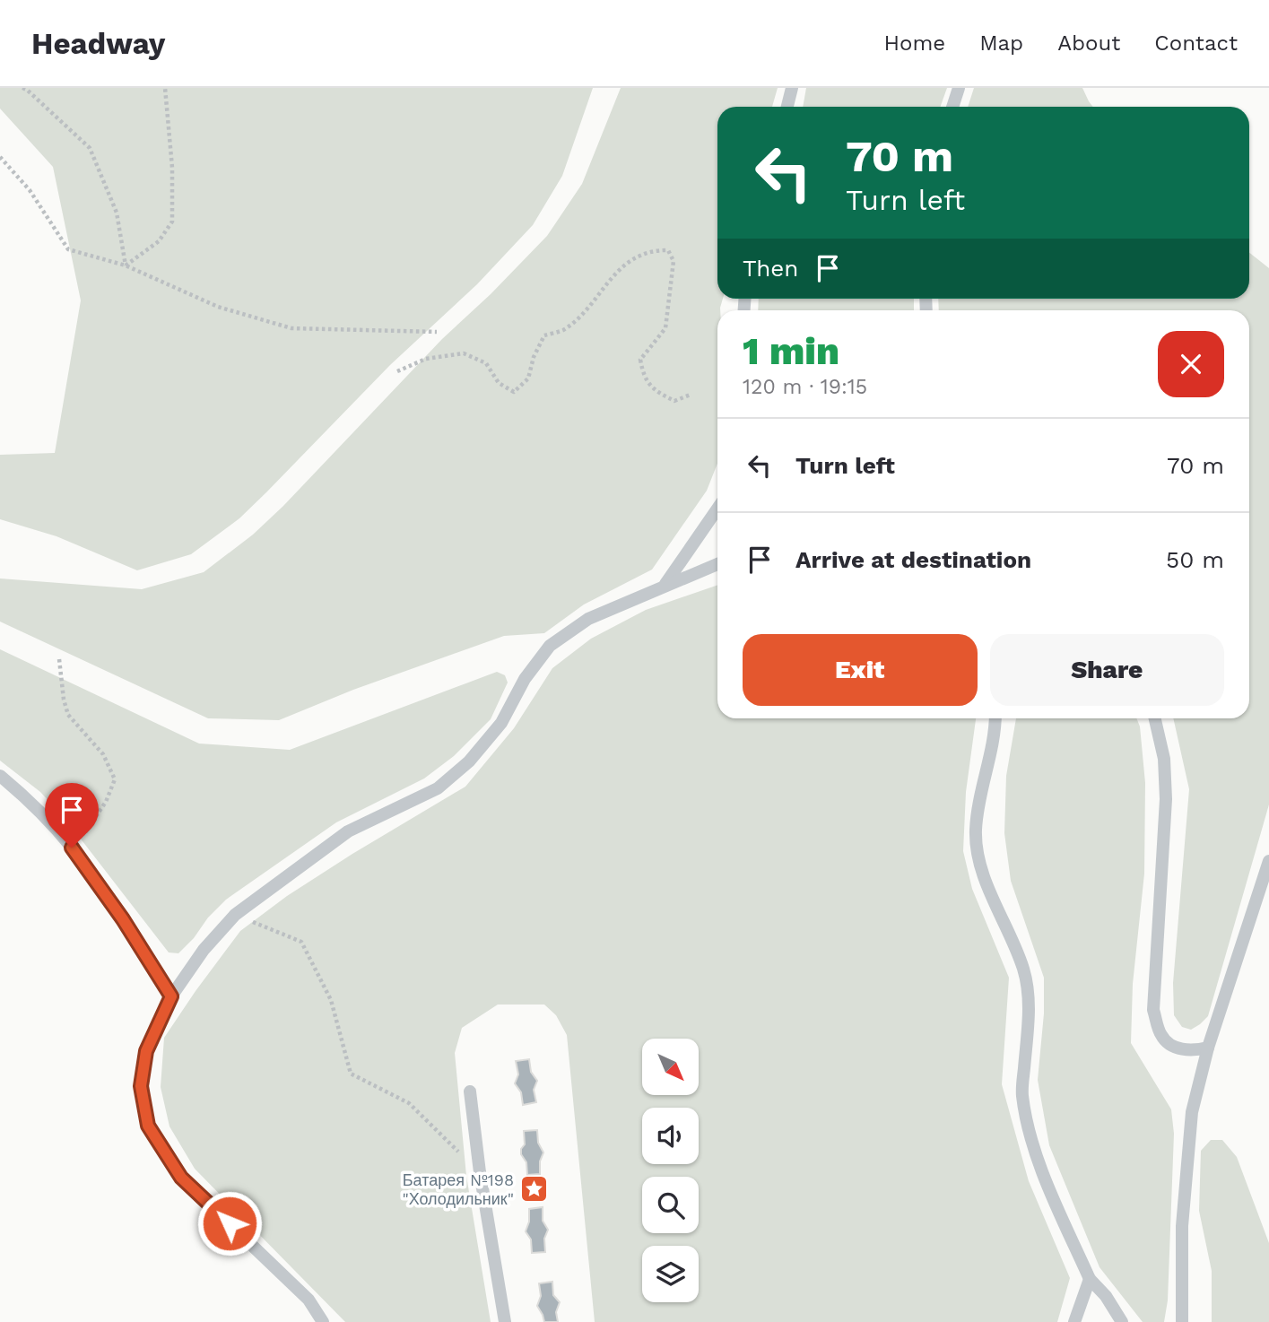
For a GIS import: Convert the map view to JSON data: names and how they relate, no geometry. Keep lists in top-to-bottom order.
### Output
{
  "places": {
    "place": ["Батарея №198 \"Холодильник\""]
  },
  "north": "bottom right",
  "page": {
    "header": "Headway",
    "nav": [
      "Home",
      "Map",
      "About",
      "Contact"
    ],
    "turn": ["70 m", "Turn left"],
    "then": "Then",
    "heading": ["1 min", "120 m · 19:15"],
    "list": [
      {
        "name": "Turn left",
        "value": "70 m"
      },
      {
        "name": "Arrive at destination",
        "value": "50 m"
      }
    ],
    "buttons": ["Exit", "Share"]
  }
}
